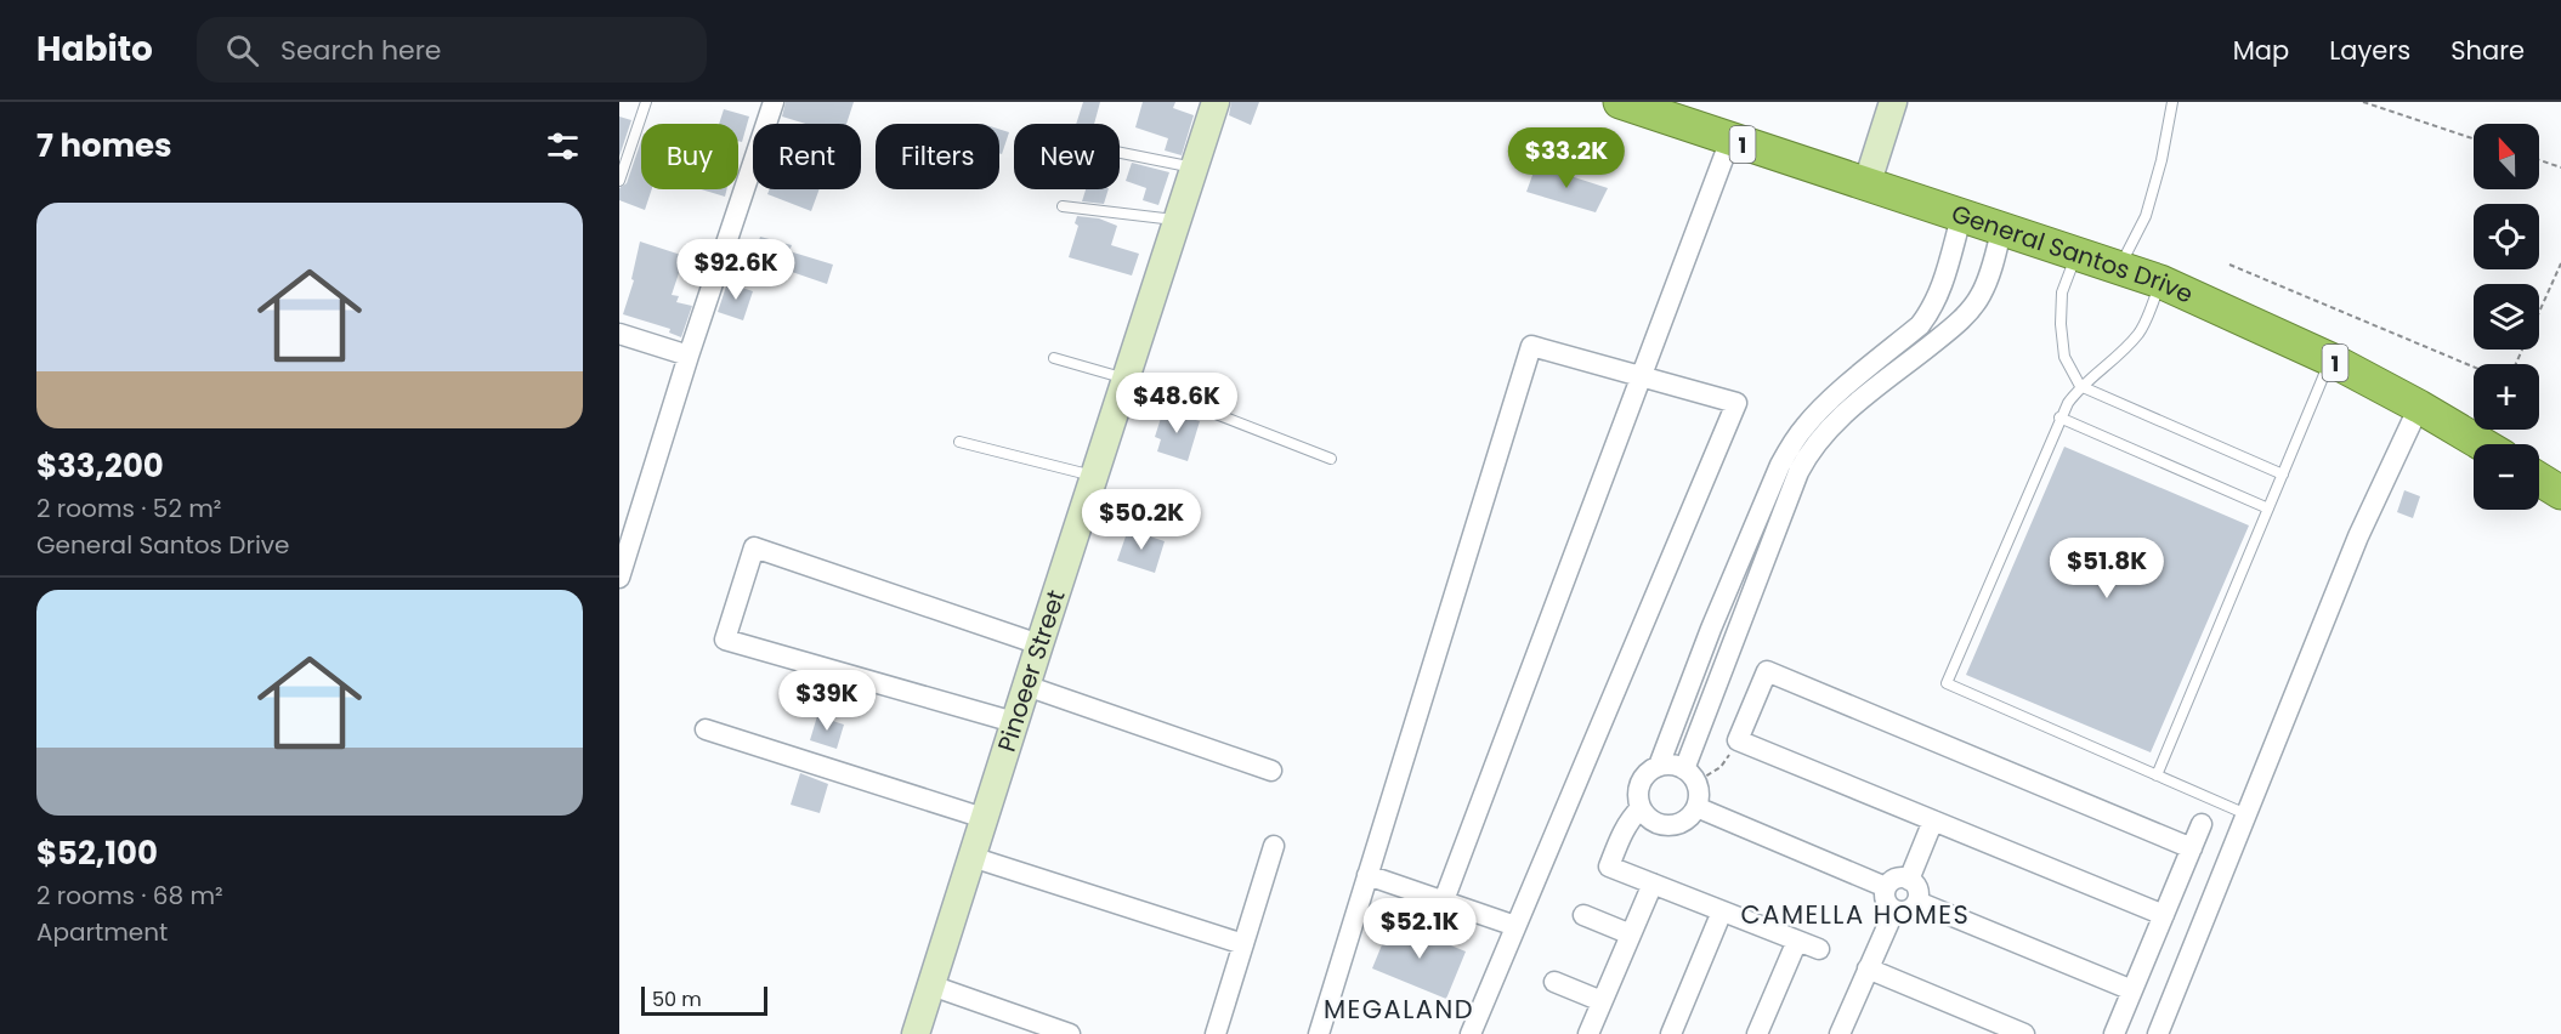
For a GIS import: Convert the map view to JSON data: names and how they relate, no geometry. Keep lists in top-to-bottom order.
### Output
{
  "streets": {
    "highway": ["1", "General Santos Drive"],
    "main road": ["Pinoeer Street"]
  },
  "districts": ["CAMELLA HOMES", "MEGALAND"],
  "scale_bar": "50 m",
  "north": "top",
  "page": {
    "header": "Habito",
    "search": "Search here",
    "nav": ["Map", "Layers", "Share"],
    "heading": "7 homes",
    "map_buttons": ["+", "−"],
    "chip": [
      "Buy",
      "Rent",
      "Filters",
      "New"
    ],
    "price": [
      "$33.2K",
      "$92.6K",
      "$48.6K",
      "$50.2K",
      "$51.8K",
      "$39K",
      "$52.1K"
    ],
    "list": [
      {
        "name": "$33,200",
        "note": "2 rooms · 52 m² · General Santos Drive"
      },
      {
        "name": "$52,100",
        "note": "2 rooms · 68 m² · Apartment"
      }
    ],
    "scale": "50 m"
  }
}
